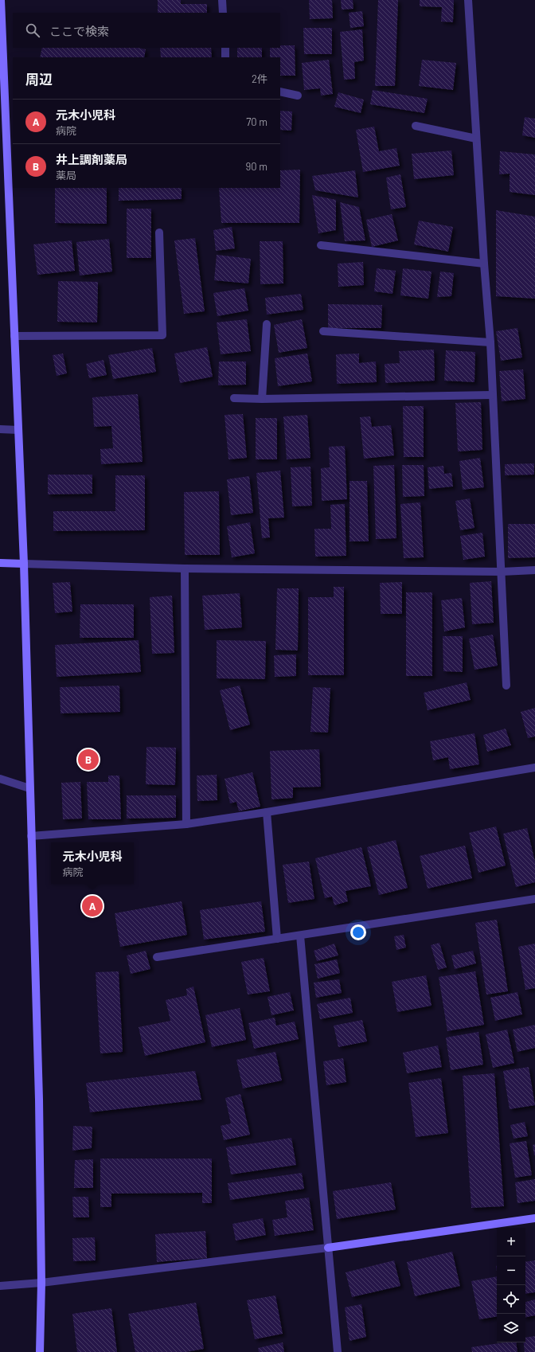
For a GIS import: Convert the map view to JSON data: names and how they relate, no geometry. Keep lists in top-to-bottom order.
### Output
{
  "page": {
    "search": "ここで検索",
    "heading": ["周辺", "2件"],
    "list": [
      {
        "mark": "A",
        "name": "元木小児科",
        "note": "病院",
        "value": "70 m"
      },
      {
        "mark": "B",
        "name": "井上調剤薬局",
        "note": "薬局",
        "value": "90 m"
      }
    ],
    "pins": ["B", "A"],
    "popup": ["元木小児科", "病院"],
    "map_buttons": ["+", "−"]
  }
}
